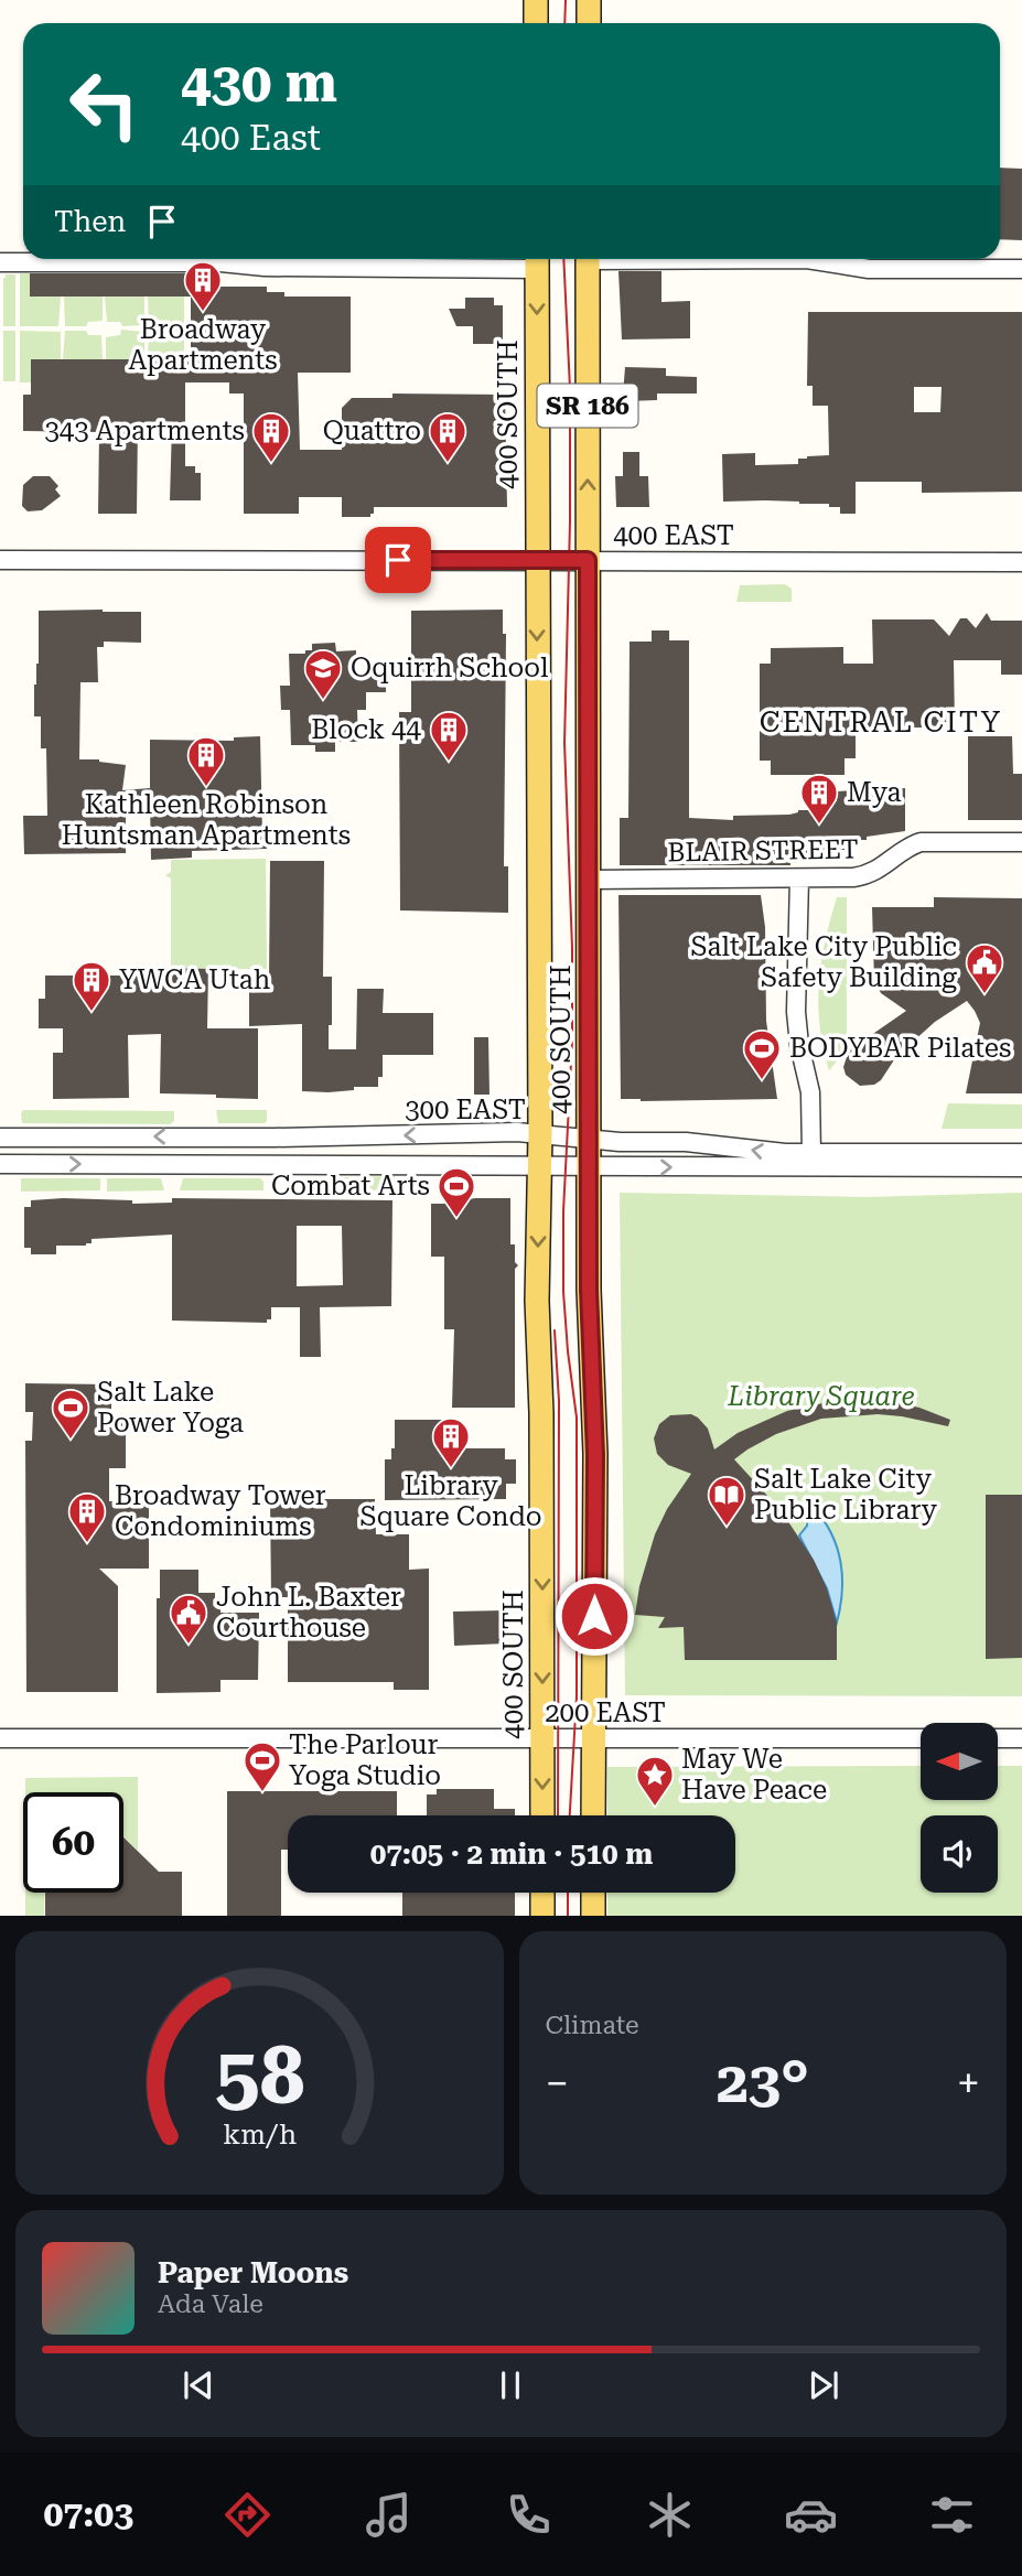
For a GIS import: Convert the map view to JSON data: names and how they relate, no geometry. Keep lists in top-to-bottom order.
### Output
{
  "streets": {
    "main road": ["SR 186", "400 SOUTH"],
    "street": [
      "400 EAST",
      "BLAIR STREET",
      "300 EAST",
      "200 EAST"
    ]
  },
  "crossings": [
    ["400 SOUTH", "400 EAST"],
    ["400 SOUTH", "BLAIR STREET"],
    ["400 SOUTH", "300 EAST"],
    ["400 SOUTH", "200 EAST"]
  ],
  "districts": ["CENTRAL CITY"],
  "parks": ["Library Square"],
  "places": {
    "building": [
      "Broadway Apartments",
      "343 Apartments",
      "Quattro",
      "Block 44",
      "Kathleen Robinson Huntsman Apartments",
      "Mya",
      "YWCA Utah",
      "Library Square Condo",
      "Broadway Tower Condominiums"
    ],
    "school or university": ["Oquirrh School"],
    "public building": ["Salt Lake City Public Safety Building", "John L. Baxter Courthouse"],
    "sports": [
      "BODYBAR Pilates",
      "Combat Arts",
      "Salt Lake Power Yoga",
      "The Parlour Yoga Studio"
    ],
    "library": ["Salt Lake City Public Library"],
    "place": ["May We Have Peace"]
  },
  "north": "left",
  "page": {
    "turn": ["430 m", "400 East"],
    "then": "Then",
    "limit": "60",
    "trip": "07:05 · 2 min · 510 m",
    "tile": "Climate",
    "heat": ["−", "23°", "+"],
    "song": ["Paper Moons", "Ada Vale"],
    "tabs": "07:03",
    "gauge": ["58", "km/h"]
  }
}
